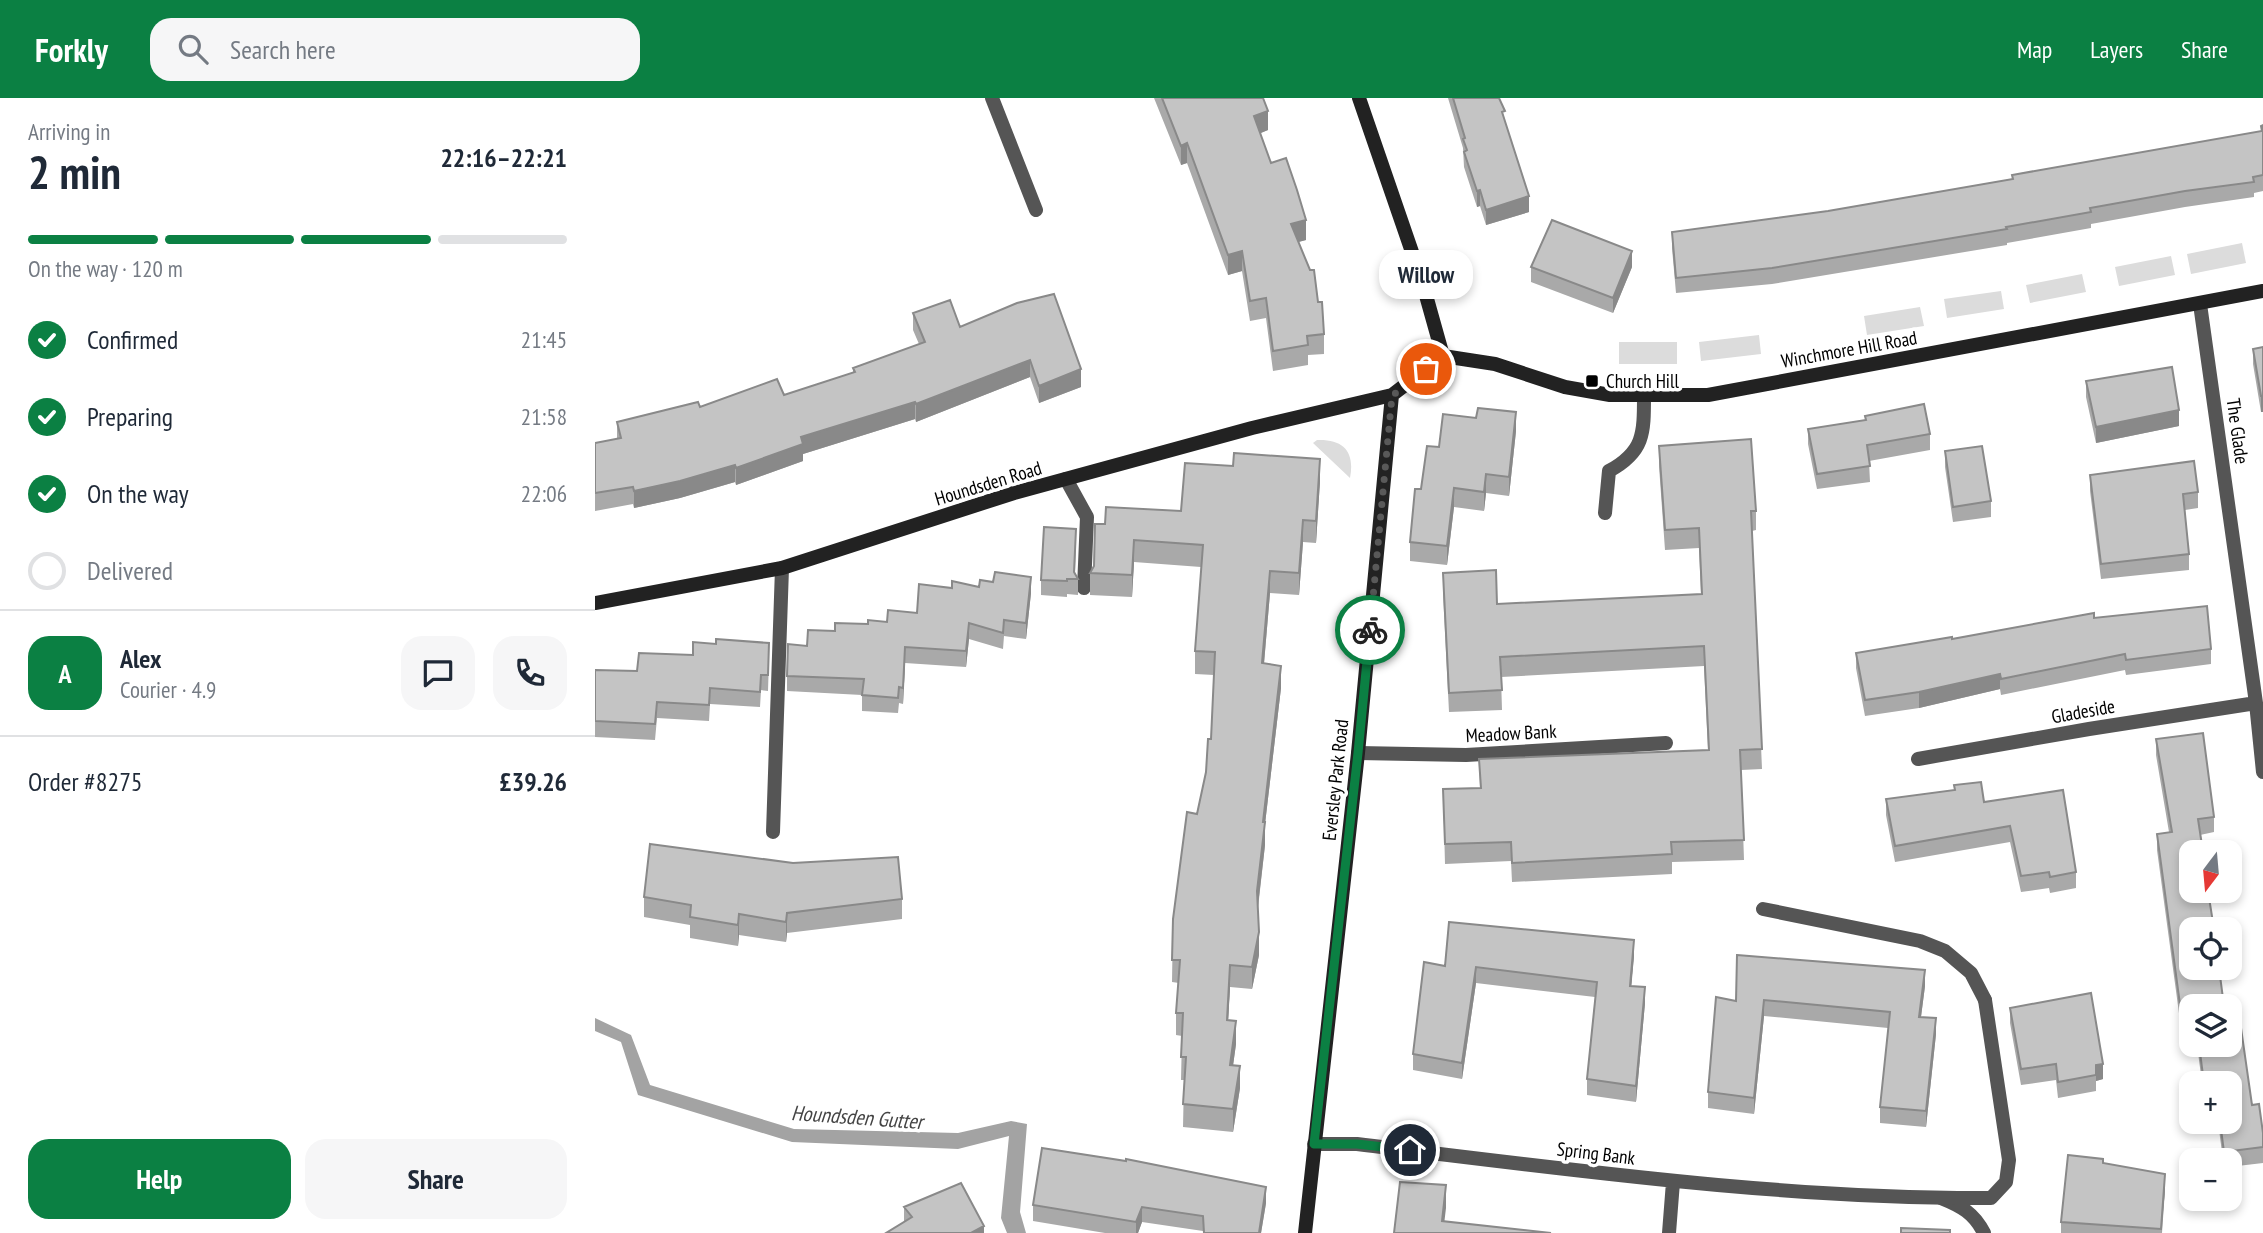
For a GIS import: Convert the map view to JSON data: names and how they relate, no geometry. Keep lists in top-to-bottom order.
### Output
{
  "streets": {
    "street": [
      "Winchmore Hill Road",
      "The Glade",
      "Houndsden Road",
      "Gladeside",
      "Meadow Bank",
      "Eversley Park Road",
      "Spring Bank"
    ]
  },
  "crossings": [
    ["Winchmore Hill Road", "The Glade"],
    ["The Glade", "Gladeside"],
    ["Houndsden Road", "Eversley Park Road"],
    ["Meadow Bank", "Eversley Park Road"],
    ["Eversley Park Road", "Spring Bank"]
  ],
  "water": ["Houndsden Gutter"],
  "places": {
    "other": ["Willow"],
    "transit": ["Church Hill"]
  },
  "north": "bottom",
  "page": {
    "header": "Forkly",
    "search": "Search here",
    "nav": ["Map", "Layers", "Share"],
    "heading": ["2 min", "Arriving in", "22:16–22:21"],
    "panel": [
      "Alex",
      "Courier · 4.9",
      "Order #8275",
      "£39.26"
    ],
    "bar": "On the way · 120 m",
    "bubble": "Willow",
    "list": [
      ["Confirmed", "21:45"],
      ["Preparing", "21:58"],
      ["On the way", "22:06"],
      "Delivered"
    ],
    "round": "A",
    "map_buttons": ["+", "−"],
    "buttons": ["Help", "Share"]
  }
}
